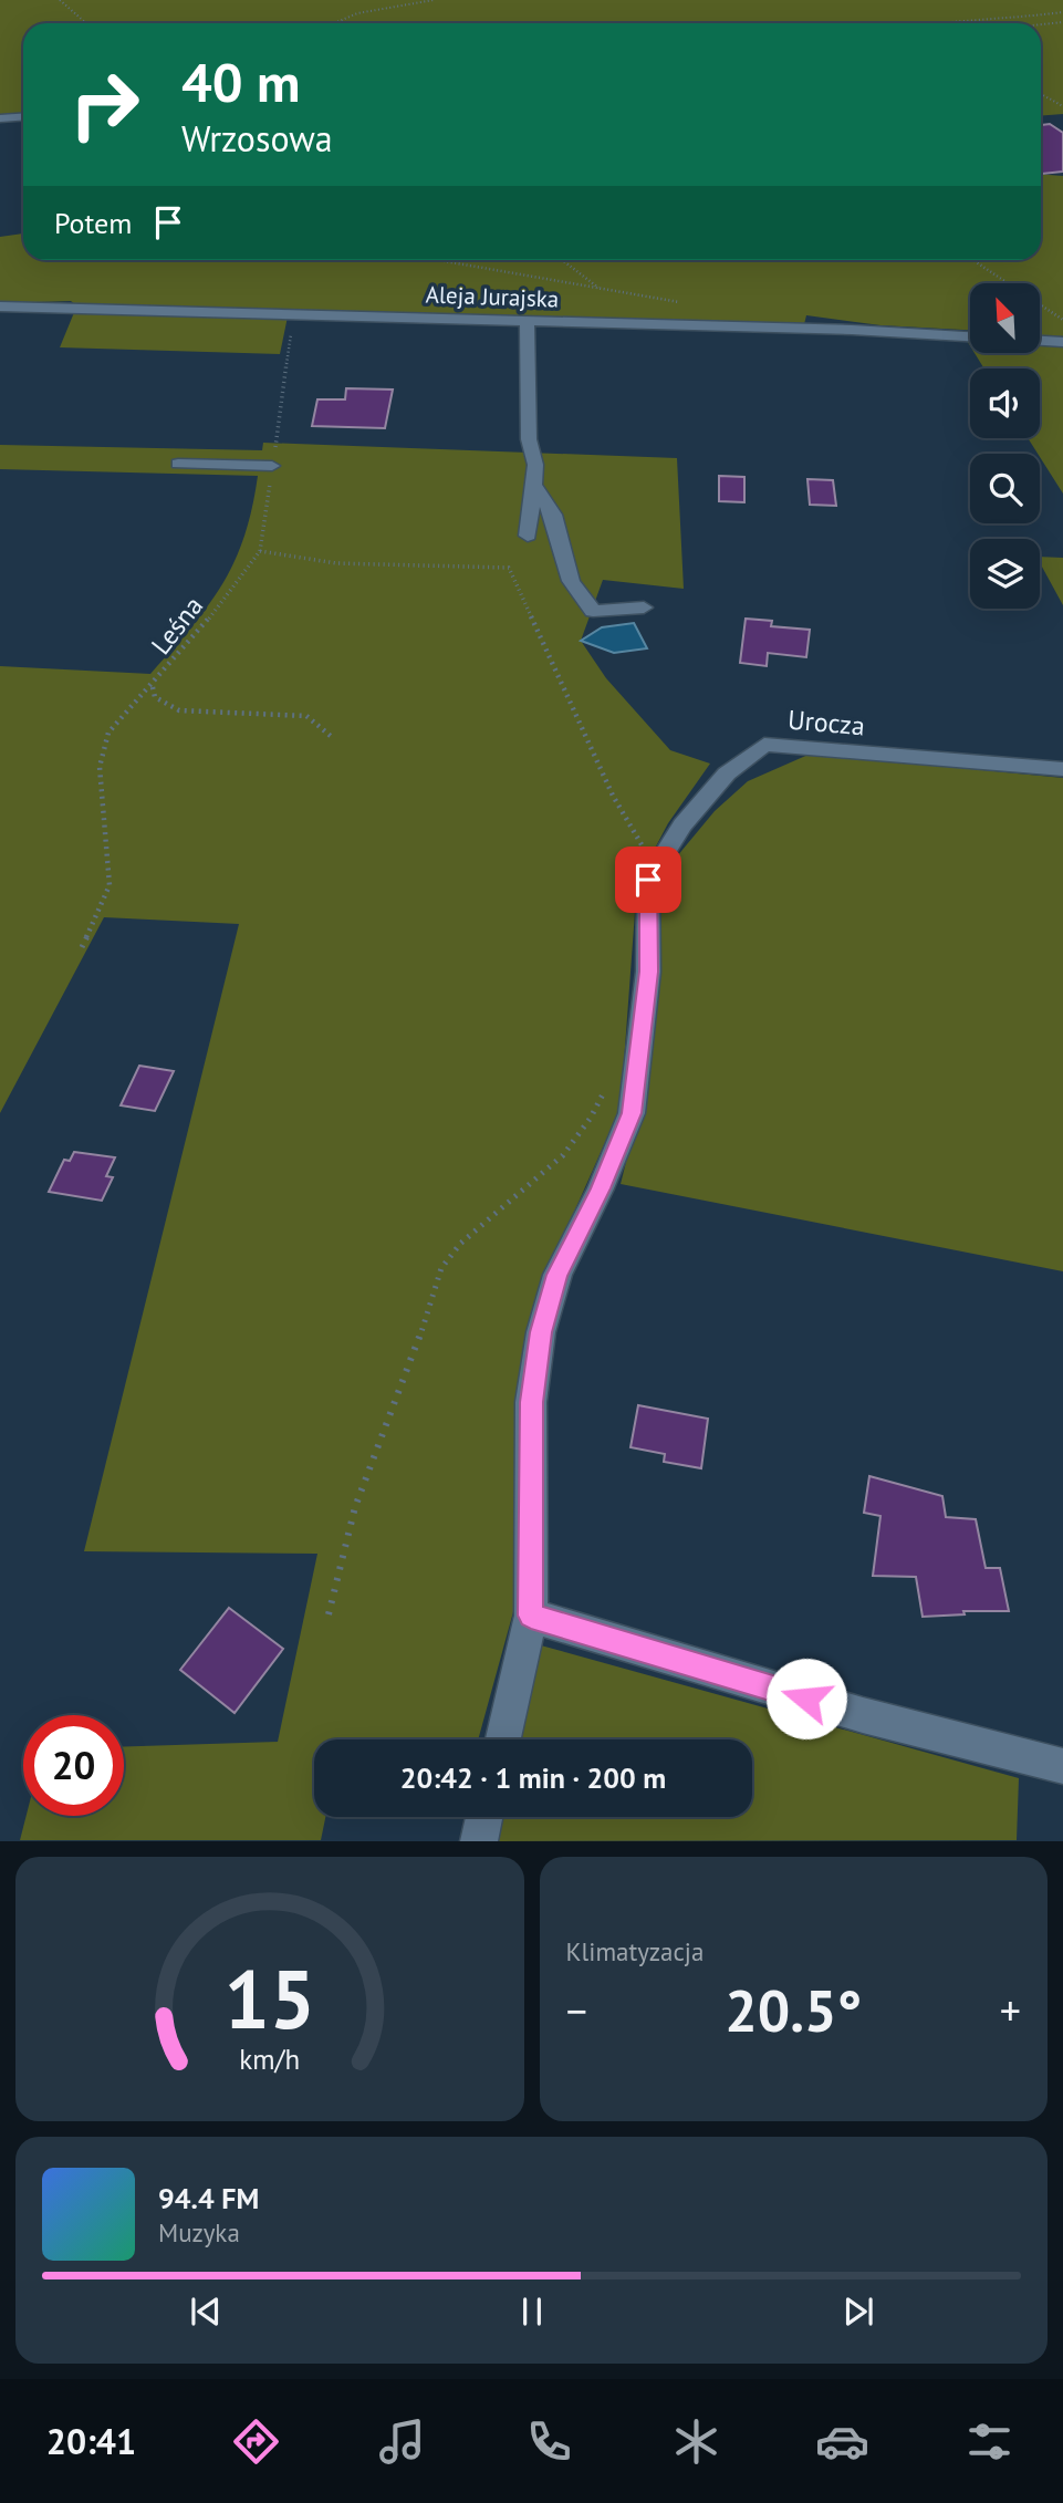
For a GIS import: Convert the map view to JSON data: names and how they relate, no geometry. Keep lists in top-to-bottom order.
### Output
{
  "streets": {
    "street": ["Aleja Jurajska", "Urocza"],
    "path": ["Leśna"]
  },
  "north": "top left",
  "page": {
    "turn": ["40 m", "Wrzosowa"],
    "then": "Potem",
    "limit": "20",
    "trip": "20:42 · 1 min · 200 m",
    "tile": "Klimatyzacja",
    "heat": ["−", "20.5°", "+"],
    "song": ["94.4 FM", "Muzyka"],
    "tabs": "20:41",
    "gauge": ["15", "km/h"]
  }
}
